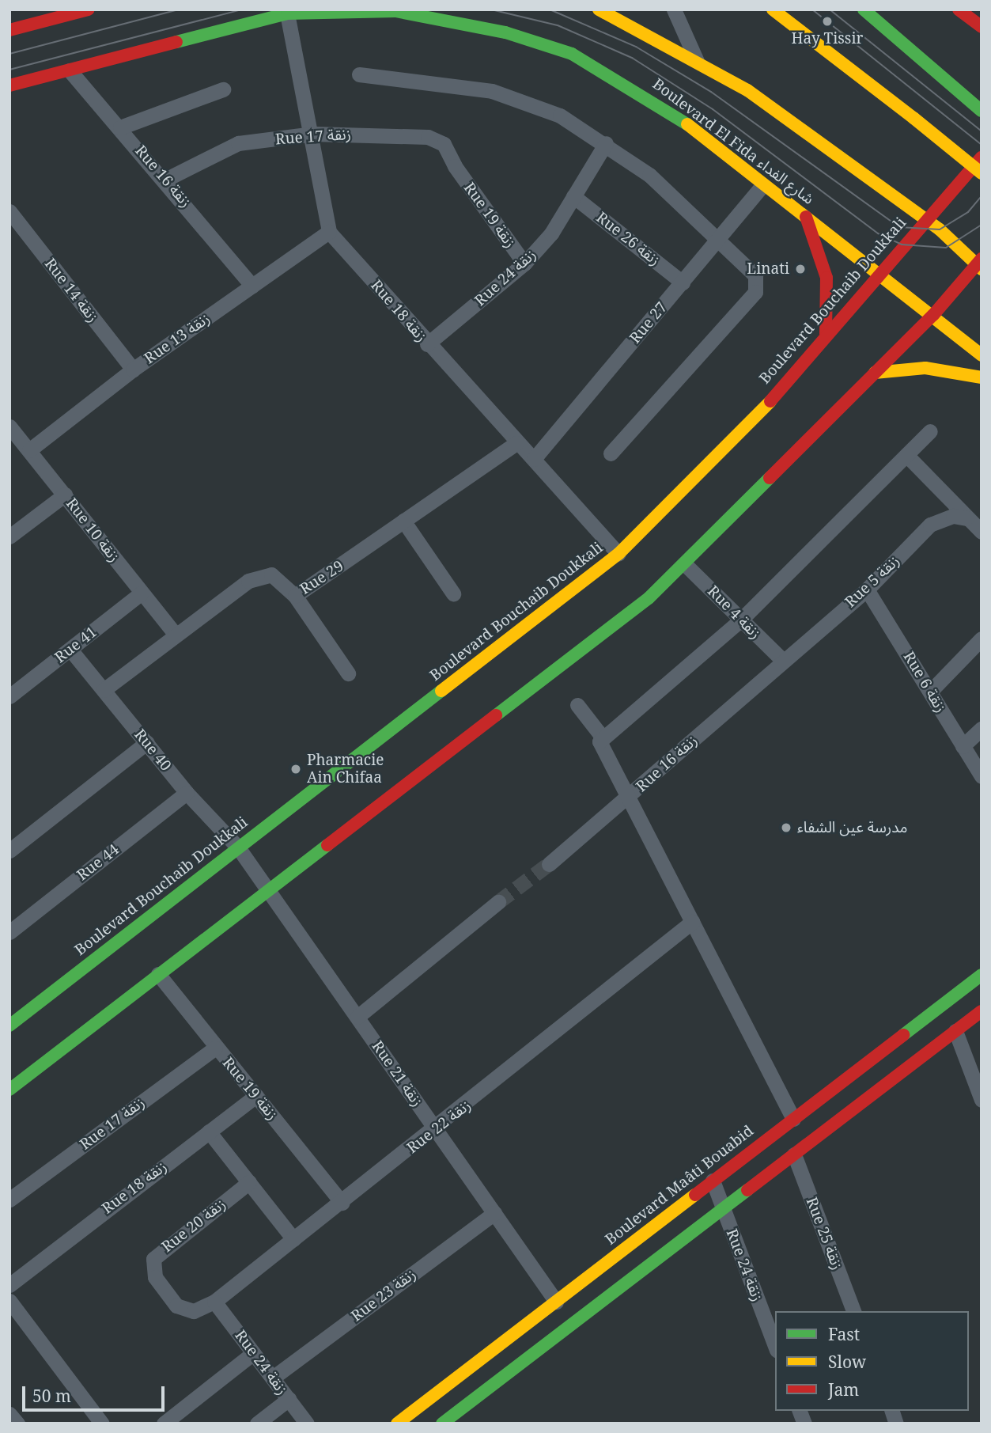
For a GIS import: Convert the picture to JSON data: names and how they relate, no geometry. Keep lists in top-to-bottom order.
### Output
{
  "streets": {
    "main road": ["Boulevard El Fida شارع الفداء", "Boulevard Bouchaib Doukkali", "Boulevard Maâti Bouabid"],
    "street": [
      "Rue 17 زنقة",
      "Rue 16 زنقة",
      "Rue 19 زنقة",
      "Rue 26 زنقة",
      "Rue 24 زنقة",
      "Rue 14 زنقة",
      "Rue 18 زنقة",
      "Rue 27",
      "Rue 13 زنقة",
      "Rue 10 زنقة",
      "Rue 29",
      "Rue 5 زنقة",
      "Rue 4 زنقة",
      "Rue 41",
      "Rue 6 زنقة",
      "Rue 40",
      "Rue 44",
      "Rue 21 زنقة",
      "Rue 22 زنقة",
      "Rue 20 زنقة",
      "Rue 25 زنقة",
      "Rue 23 زنقة"
    ]
  },
  "crossings": [
    ["Rue 17 زنقة", "Rue 16 زنقة"],
    ["Rue 17 زنقة", "Rue 19 زنقة"],
    ["Boulevard El Fida شارع الفداء", "Rue 16 زنقة"],
    ["Boulevard El Fida شارع الفداء", "Boulevard Bouchaib Doukkali"],
    ["Boulevard El Fida شارع الفداء", "Rue 27"],
    ["Rue 16 زنقة", "Rue 13 زنقة"],
    ["Rue 16 زنقة", "Rue 5 زنقة"],
    ["Rue 16 زنقة", "Rue 4 زنقة"],
    ["Rue 19 زنقة", "Rue 24 زنقة"],
    ["Rue 19 زنقة", "Rue 18 زنقة"],
    ["Rue 19 زنقة", "Rue 22 زنقة"],
    ["Rue 26 زنقة", "Rue 24 زنقة"],
    ["Rue 26 زنقة", "Rue 27"],
    ["Rue 24 زنقة", "Rue 18 زنقة"],
    ["Rue 24 زنقة", "Rue 22 زنقة"],
    ["Rue 24 زنقة", "Boulevard Maâti Bouabid"],
    ["Rue 24 زنقة", "Rue 23 زنقة"],
    ["Rue 14 زنقة", "Rue 13 زنقة"],
    ["Boulevard Bouchaib Doukkali", "Rue 18 زنقة"],
    ["Boulevard Bouchaib Doukkali", "Rue 40"],
    ["Boulevard Bouchaib Doukkali", "Rue 21 زنقة"],
    ["Rue 18 زنقة", "Rue 27"],
    ["Rue 18 زنقة", "Rue 13 زنقة"],
    ["Rue 18 زنقة", "Rue 29"],
    ["Rue 13 زنقة", "Rue 10 زنقة"],
    ["Rue 10 زنقة", "Rue 29"],
    ["Rue 10 زنقة", "Rue 41"],
    ["Rue 29", "Rue 40"],
    ["Rue 5 زنقة", "Rue 4 زنقة"],
    ["Rue 5 زنقة", "Rue 6 زنقة"],
    ["Rue 41", "Rue 40"],
    ["Rue 40", "Rue 44"],
    ["Rue 40", "Rue 21 زنقة"],
    ["Rue 21 زنقة", "Rue 22 زنقة"],
    ["Rue 21 زنقة", "Boulevard Maâti Bouabid"],
    ["Rue 21 زنقة", "Rue 23 زنقة"],
    ["Rue 22 زنقة", "Rue 20 زنقة"]
  ],
  "places": [
    "Hay Tissir",
    "Linati",
    "Pharmacie Ain Chifaa",
    "مدرسة عين الشفاء"
  ],
  "legend": ["Fast", "Slow", "Jam"],
  "scale_bar": "50 m"
}
